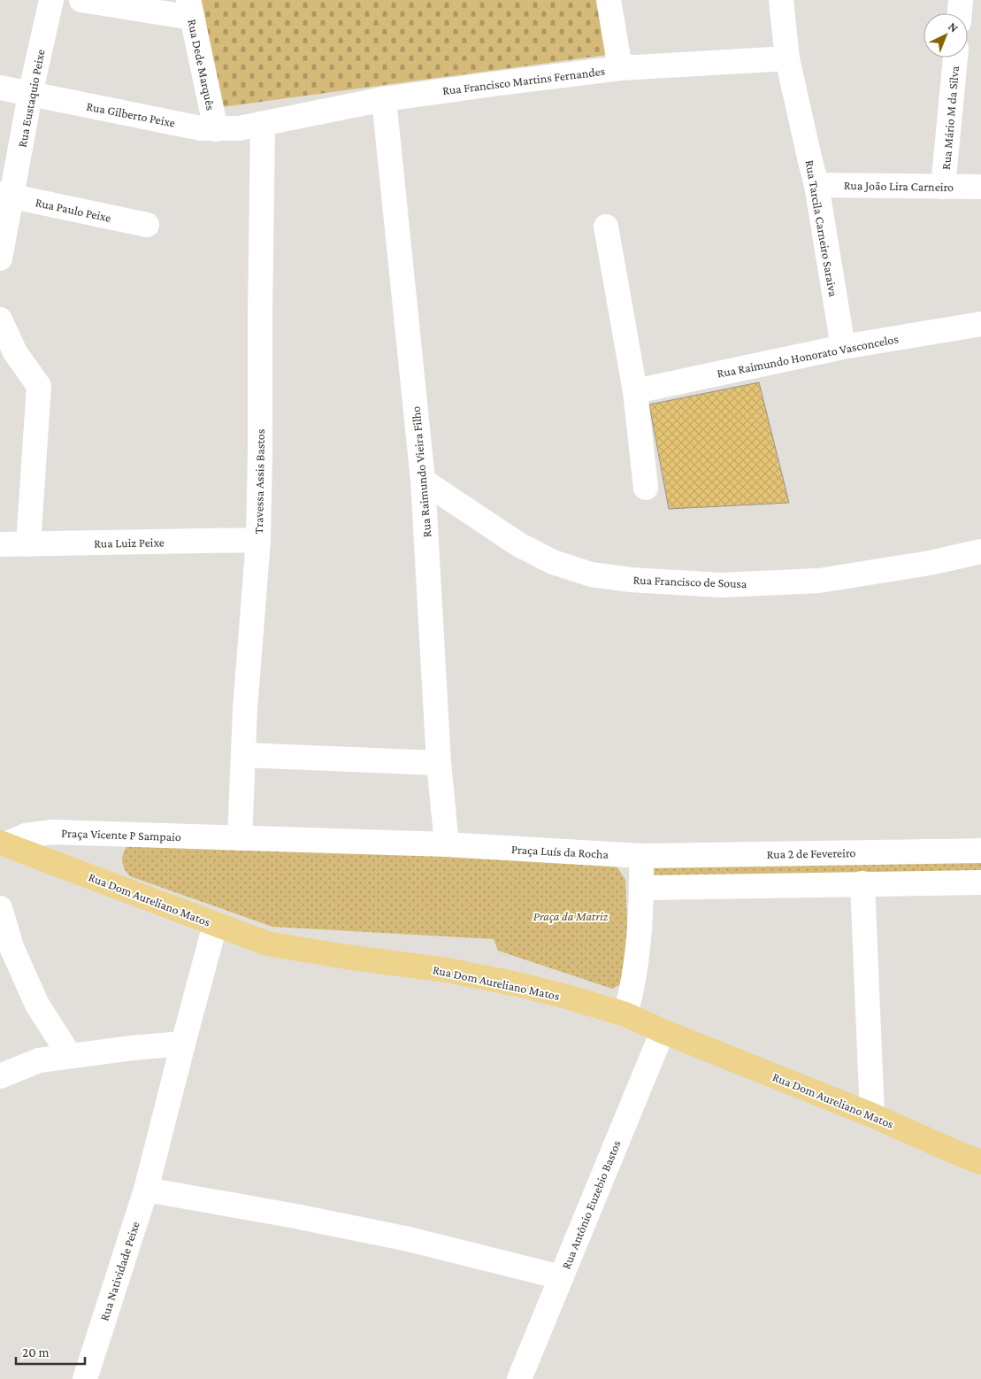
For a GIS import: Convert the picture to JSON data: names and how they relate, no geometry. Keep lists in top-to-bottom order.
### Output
{
  "streets": {
    "main road": ["Rua Dom Aureliano Matos"],
    "street": [
      "Rua Dede Marquês",
      "Rua Francisco Martins Fernandes",
      "Rua Eustaquio Peixe",
      "Rua Gilberto Peixe",
      "Rua Mário M da Silva",
      "Rua João Lira Carneiro",
      "Rua Paulo Peixe",
      "Rua Tarcila Carneiro Saraiva",
      "Rua Raimundo Honorato Vasconcelos",
      "Rua Raimundo Vieira Filho",
      "Travessa Assis Bastos",
      "Rua Luiz Peixe",
      "Rua Francisco de Sousa",
      "Praça Vicente P Sampaio",
      "Praça Luís da Rocha",
      "Rua 2 de Fevereiro",
      "Rua Antônio Euzebio Bastos",
      "Rua Natividade Peixe"
    ]
  },
  "crossings": [
    ["Rua Dede Marquês", "Rua Gilberto Peixe"],
    ["Rua Francisco Martins Fernandes", "Rua Gilberto Peixe"],
    ["Rua Francisco Martins Fernandes", "Rua Tarcila Carneiro Saraiva"],
    ["Rua Francisco Martins Fernandes", "Rua Raimundo Vieira Filho"],
    ["Rua Francisco Martins Fernandes", "Travessa Assis Bastos"],
    ["Rua Eustaquio Peixe", "Rua Gilberto Peixe"],
    ["Rua Eustaquio Peixe", "Rua Paulo Peixe"],
    ["Rua Gilberto Peixe", "Travessa Assis Bastos"],
    ["Rua Mário M da Silva", "Rua João Lira Carneiro"],
    ["Rua João Lira Carneiro", "Rua Tarcila Carneiro Saraiva"],
    ["Rua Tarcila Carneiro Saraiva", "Rua Raimundo Honorato Vasconcelos"],
    ["Rua Raimundo Vieira Filho", "Rua Francisco de Sousa"],
    ["Rua Raimundo Vieira Filho", "Praça Vicente P Sampaio"],
    ["Rua Raimundo Vieira Filho", "Praça Luís da Rocha"],
    ["Travessa Assis Bastos", "Rua Luiz Peixe"],
    ["Travessa Assis Bastos", "Praça Vicente P Sampaio"],
    ["Praça Vicente P Sampaio", "Praça Luís da Rocha"],
    ["Praça Vicente P Sampaio", "Rua Dom Aureliano Matos"],
    ["Praça Luís da Rocha", "Rua 2 de Fevereiro"],
    ["Rua Dom Aureliano Matos", "Rua Antônio Euzebio Bastos"],
    ["Rua Dom Aureliano Matos", "Rua Natividade Peixe"]
  ],
  "parks": ["Praça da Matriz"],
  "scale_bar": "20 m",
  "north": "top right"
}
